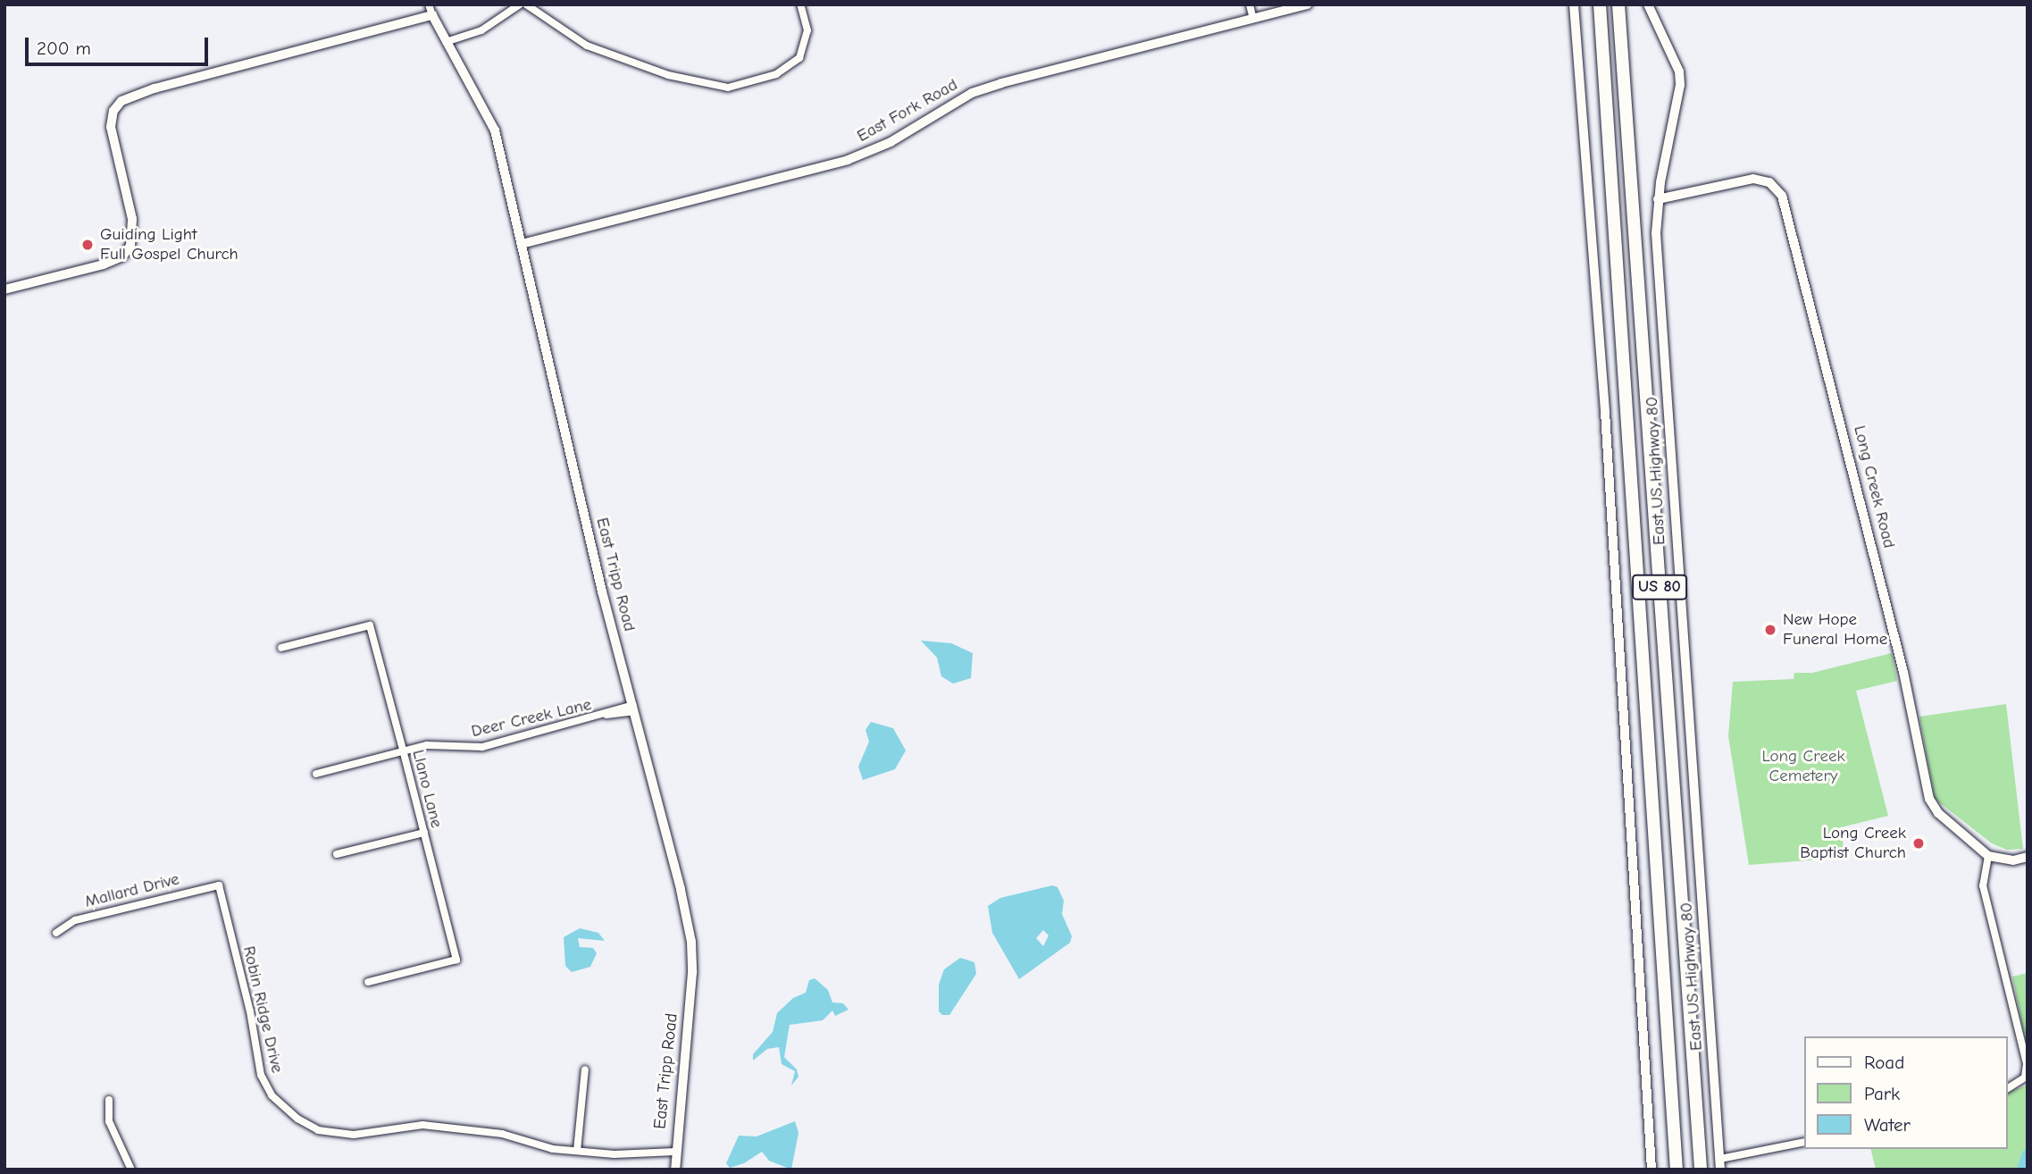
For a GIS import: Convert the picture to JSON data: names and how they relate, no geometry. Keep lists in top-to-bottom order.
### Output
{
  "streets": {
    "highway": ["US 80"],
    "main road": ["East US Highway 80"],
    "street": [
      "East Fork Road",
      "Long Creek Road",
      "East Tripp Road",
      "Deer Creek Lane",
      "Llano Lane",
      "Mallard Drive",
      "Robin Ridge Drive"
    ]
  },
  "crossings": [
    ["East Fork Road", "East Tripp Road"],
    ["East US Highway 80", "Long Creek Road"],
    ["East Tripp Road", "Deer Creek Lane"],
    ["East Tripp Road", "Robin Ridge Drive"],
    ["Deer Creek Lane", "Llano Lane"],
    ["Mallard Drive", "Robin Ridge Drive"]
  ],
  "parks": ["Long Creek Cemetery"],
  "places": ["Guiding Light Full Gospel Church", "New Hope Funeral Home", "Long Creek Baptist Church"],
  "legend": ["Road", "Park", "Water"],
  "scale_bar": "200 m"
}
